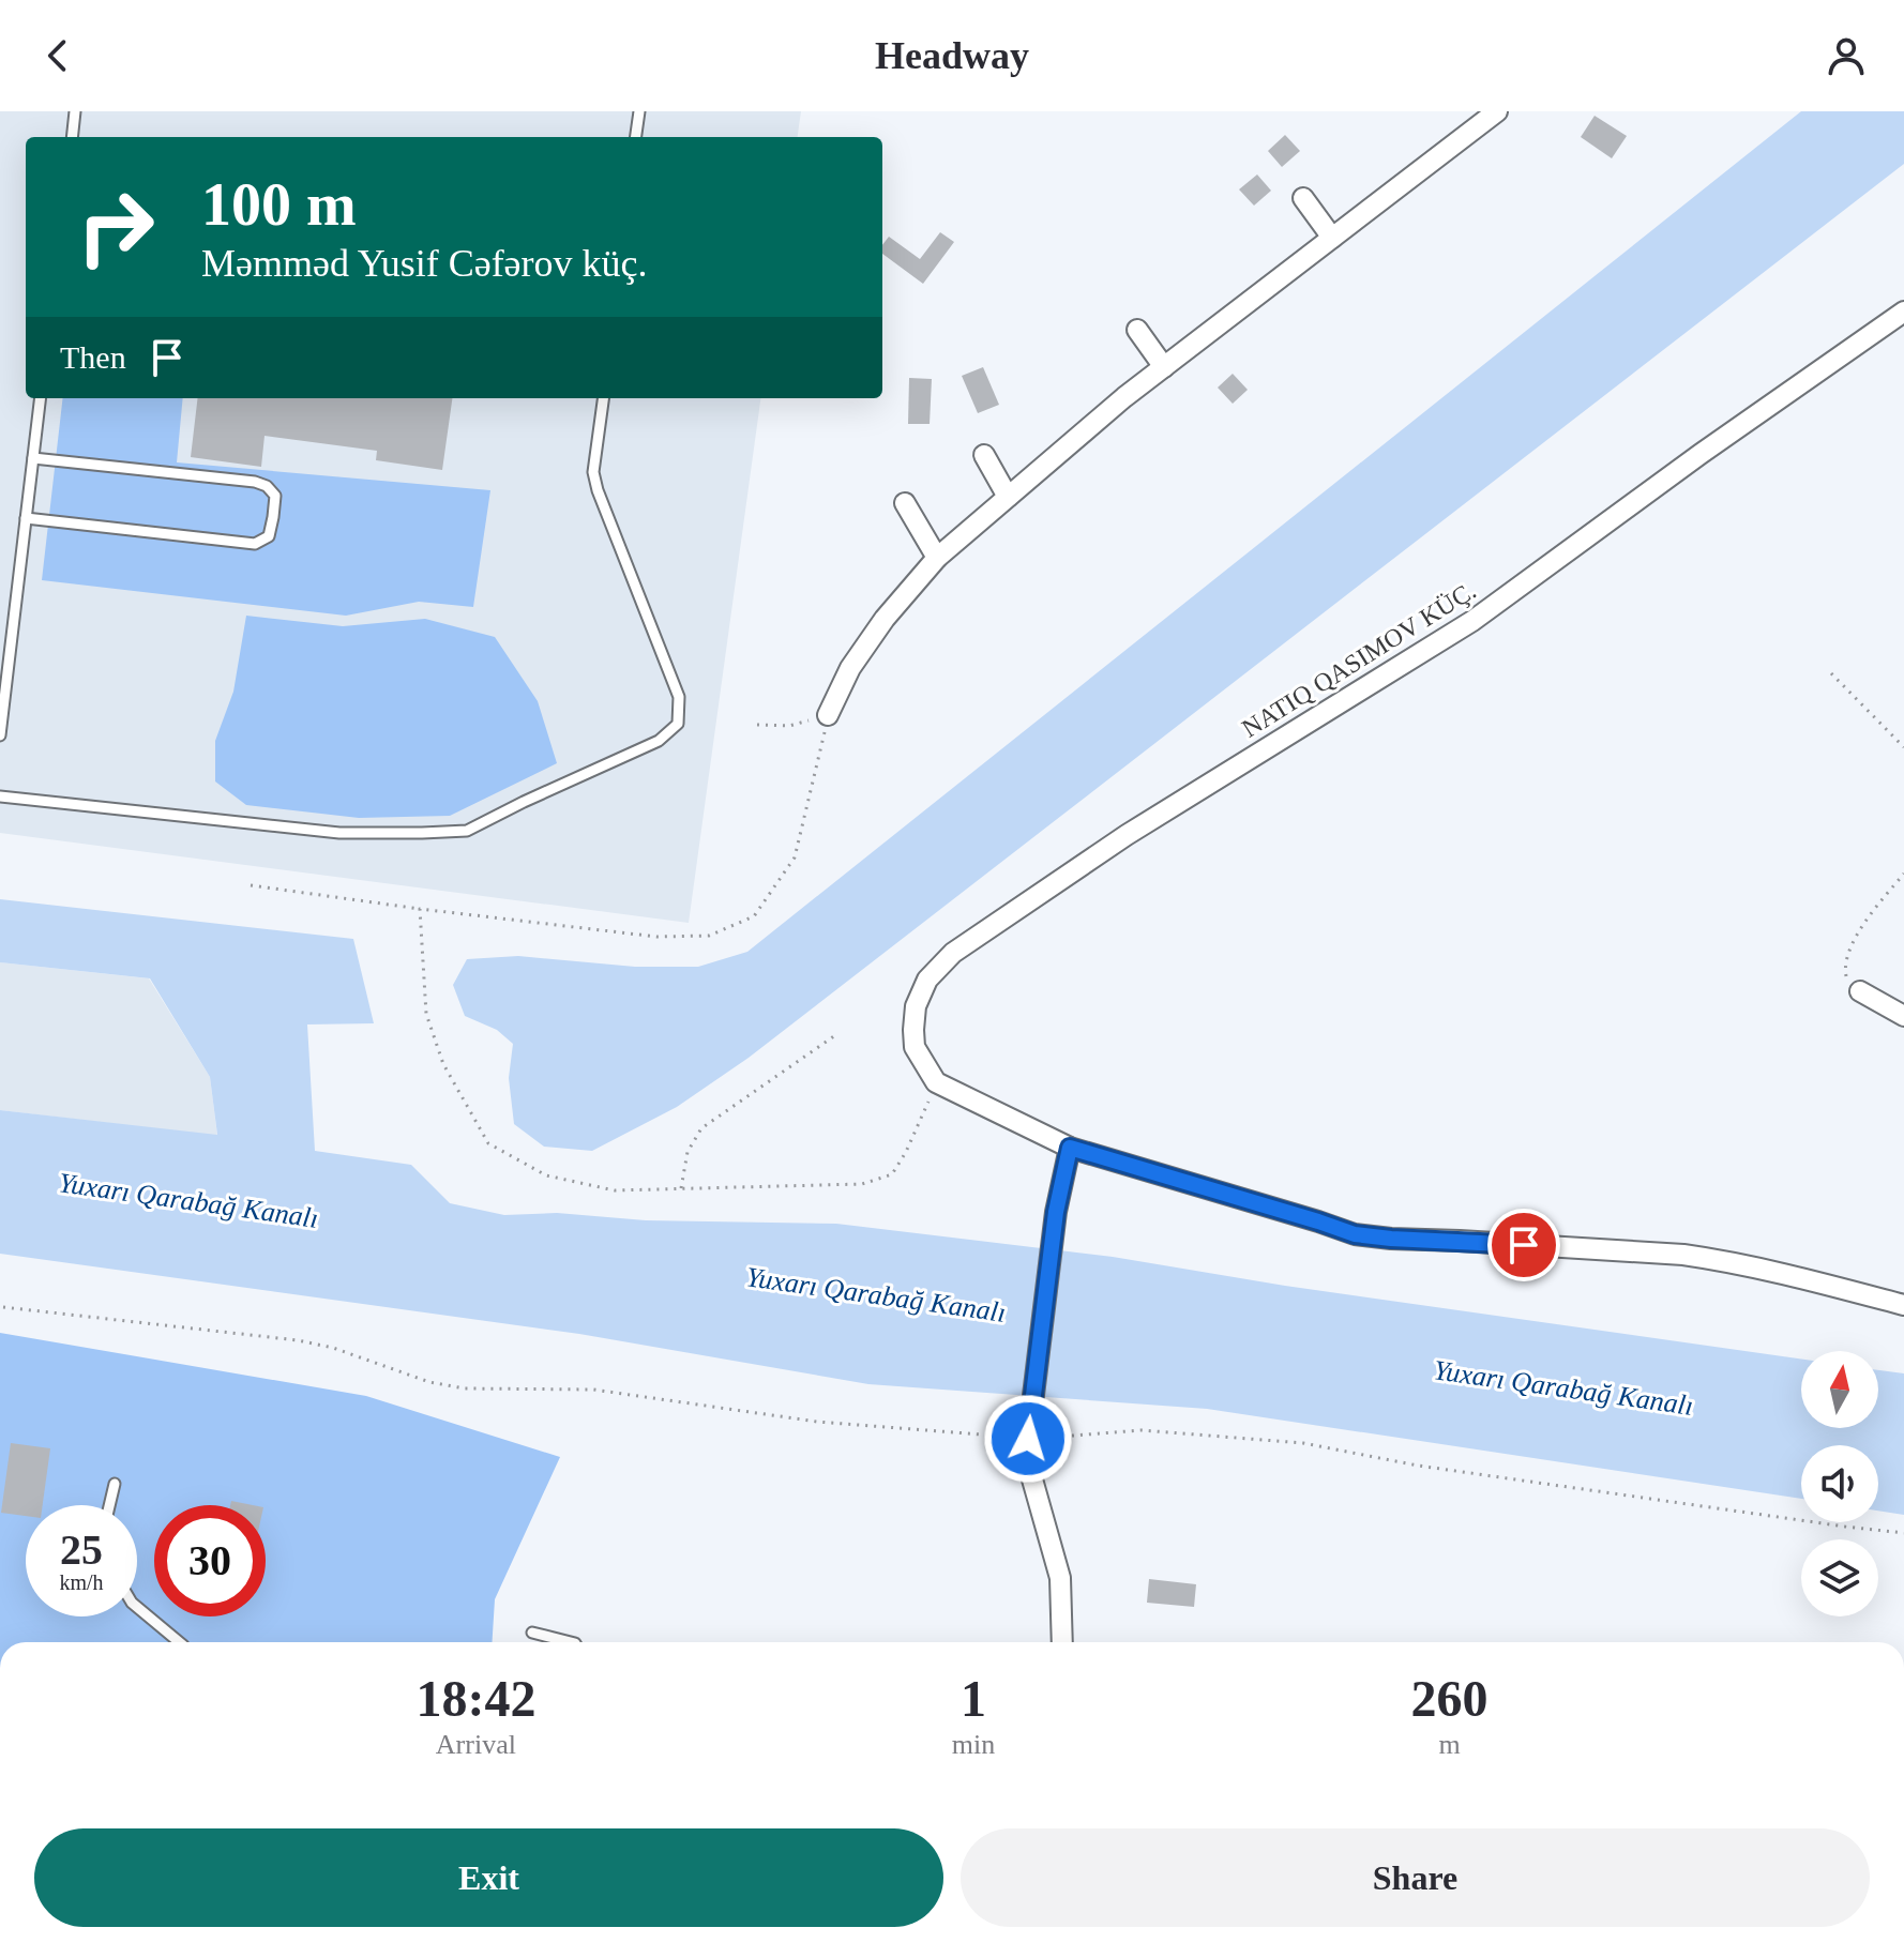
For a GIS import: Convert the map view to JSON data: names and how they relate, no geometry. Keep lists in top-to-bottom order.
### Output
{
  "water": ["Yuxarı Qarabağ Kanalı"],
  "north": "top",
  "page": {
    "header": "Headway",
    "turn": ["100 m", "Məmməd Yusif Cəfərov küç."],
    "then": "Then",
    "speed": "25 km/h",
    "limit": "30",
    "eta": [
      "18:42",
      "Arrival",
      "1",
      "min",
      "260",
      "m"
    ],
    "buttons": ["Exit", "Share"]
  }
}
